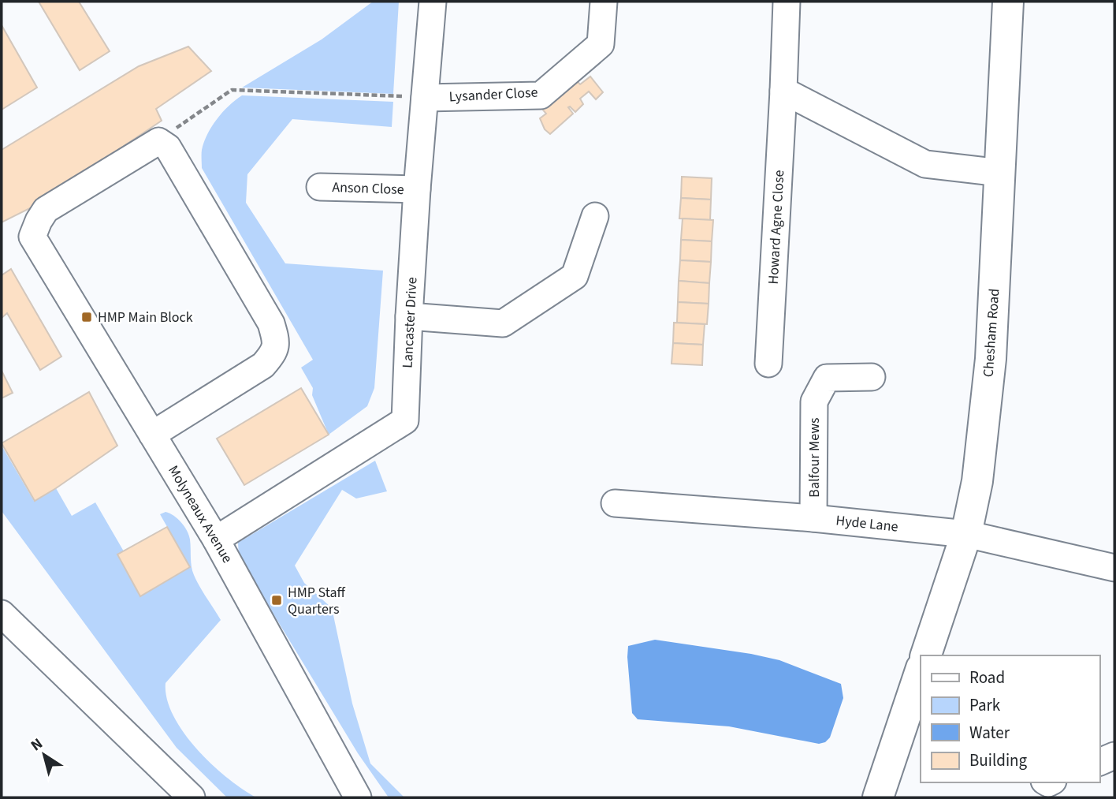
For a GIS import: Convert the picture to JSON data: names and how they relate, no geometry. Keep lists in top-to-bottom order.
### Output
{
  "streets": {
    "main road": ["Chesham Road"],
    "street": [
      "Lysander Close",
      "Anson Close",
      "Howard Agne Close",
      "Lancaster Drive",
      "Balfour Mews",
      "Molyneaux Avenue",
      "Hyde Lane"
    ]
  },
  "crossings": [
    ["Lysander Close", "Lancaster Drive"],
    ["Anson Close", "Lancaster Drive"],
    ["Lancaster Drive", "Molyneaux Avenue"],
    ["Chesham Road", "Hyde Lane"],
    ["Balfour Mews", "Hyde Lane"]
  ],
  "places": {
    "transit": ["HMP Main Block", "HMP Staff Quarters"]
  },
  "legend": [
    "Road",
    "Park",
    "Water",
    "Building"
  ],
  "north": "top left"
}
